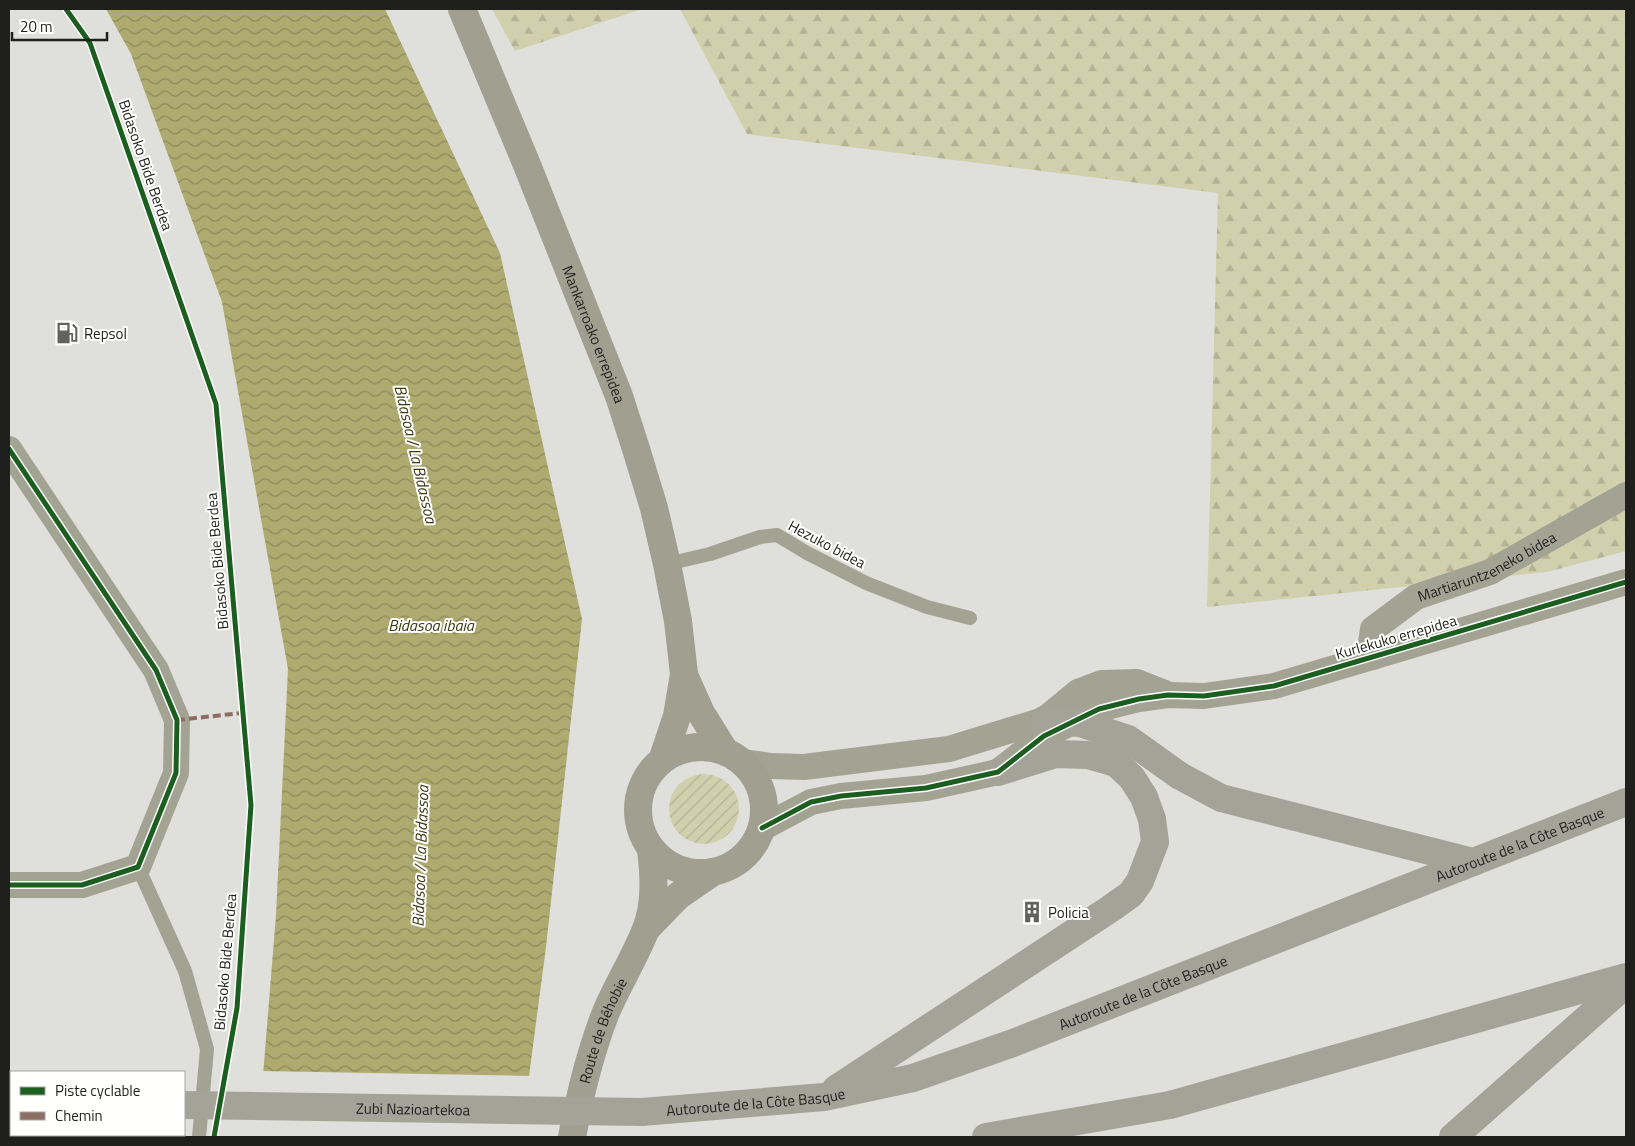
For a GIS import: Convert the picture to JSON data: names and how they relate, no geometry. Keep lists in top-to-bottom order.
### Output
{
  "streets": {
    "highway": ["Autoroute de la Côte Basque", "Zubi Nazioartekoa"],
    "main road": ["Mankarroako errepidea", "Route de Béhobie"],
    "street": ["Martiaruntzeneko bidea", "Kurlekuko errepidea"],
    "lane": ["Hezuko bidea"],
    "cycle path": ["Bidasoko Bide Berdea"]
  },
  "crossings": [
    ["Mankarroako errepidea", "Hezuko bidea"],
    ["Mankarroako errepidea", "Route de Béhobie"],
    ["Martiaruntzeneko bidea", "Kurlekuko errepidea"],
    ["Autoroute de la Côte Basque", "Zubi Nazioartekoa"]
  ],
  "water": ["Bidasoa / La Bidassoa", "Bidasoa ibaia"],
  "places": {
    "fuel station": ["Repsol"],
    "building": ["Policia"]
  },
  "legend": ["Piste cyclable", "Chemin"],
  "scale_bar": "20 m"
}
